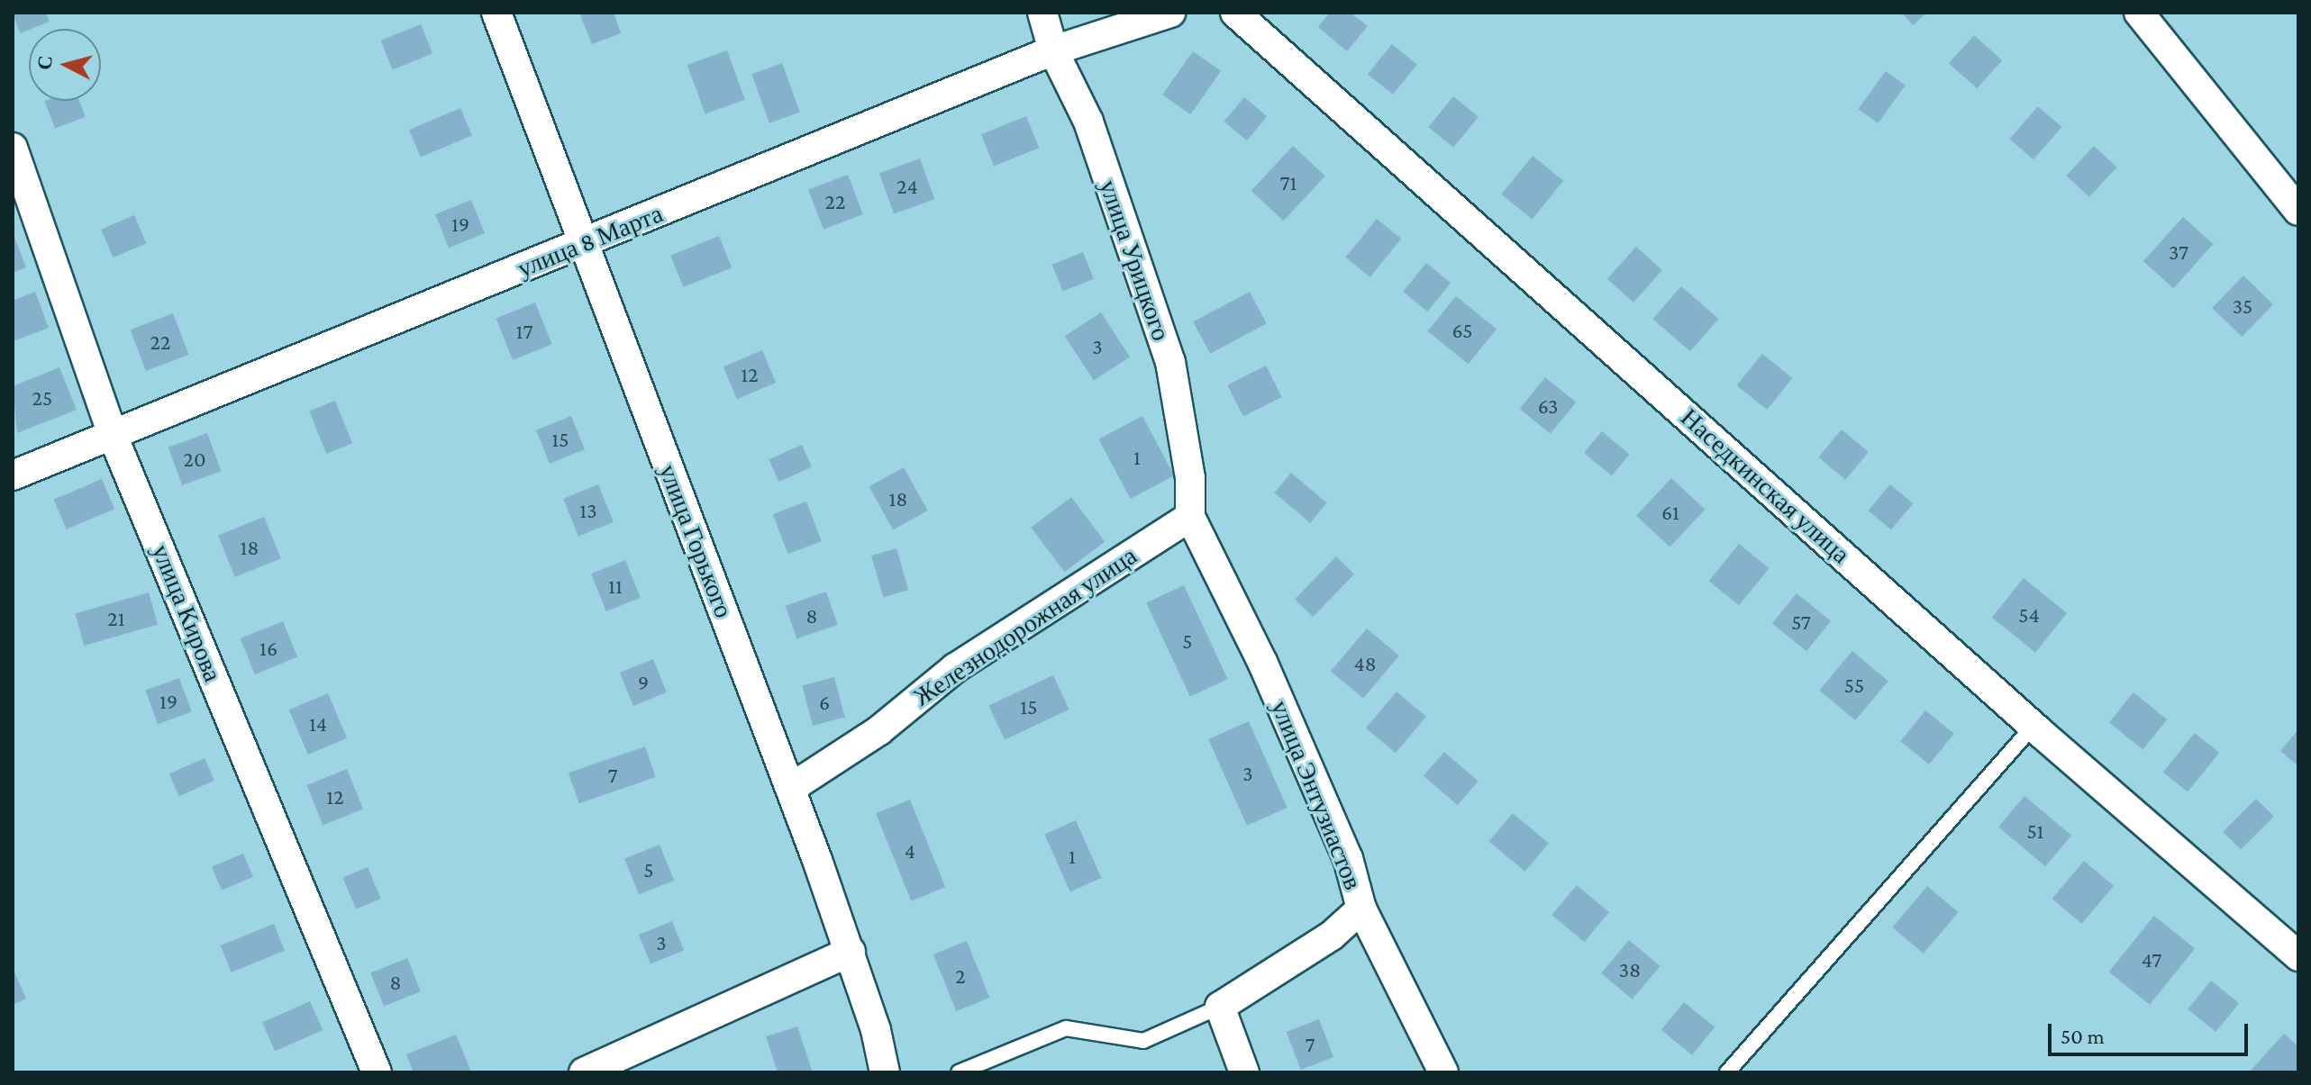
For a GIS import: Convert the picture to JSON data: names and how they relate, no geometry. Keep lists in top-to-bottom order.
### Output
{
  "streets": {
    "street": [
      "улица 8 Марта",
      "улица Урицкого",
      "Наседкинская улица",
      "улица Горького",
      "улица Кирова",
      "Железнодорожная улица",
      "улица Энтузиастов"
    ]
  },
  "crossings": [
    ["улица 8 Марта", "улица Урицкого"],
    ["улица 8 Марта", "улица Горького"],
    ["улица 8 Марта", "улица Кирова"],
    ["улица Урицкого", "Железнодорожная улица"],
    ["улица Урицкого", "улица Энтузиастов"],
    ["улица Горького", "Железнодорожная улица"],
    ["Железнодорожная улица", "улица Энтузиастов"]
  ],
  "house_numbers": [
    "71",
    "24",
    "22",
    "19",
    "37",
    "35",
    "65",
    "17",
    "22",
    "3",
    "12",
    "25",
    "63",
    "15",
    "1",
    "20",
    "18",
    "13",
    "61",
    "18",
    "11",
    "54",
    "8",
    "21",
    "57",
    "5",
    "16",
    "48",
    "9",
    "55",
    "19",
    "6",
    "15",
    "14",
    "3",
    "7",
    "12",
    "51",
    "4",
    "1",
    "5",
    "3",
    "47",
    "38",
    "2",
    "8",
    "7"
  ],
  "scale_bar": "50 m",
  "north": "left"
}
